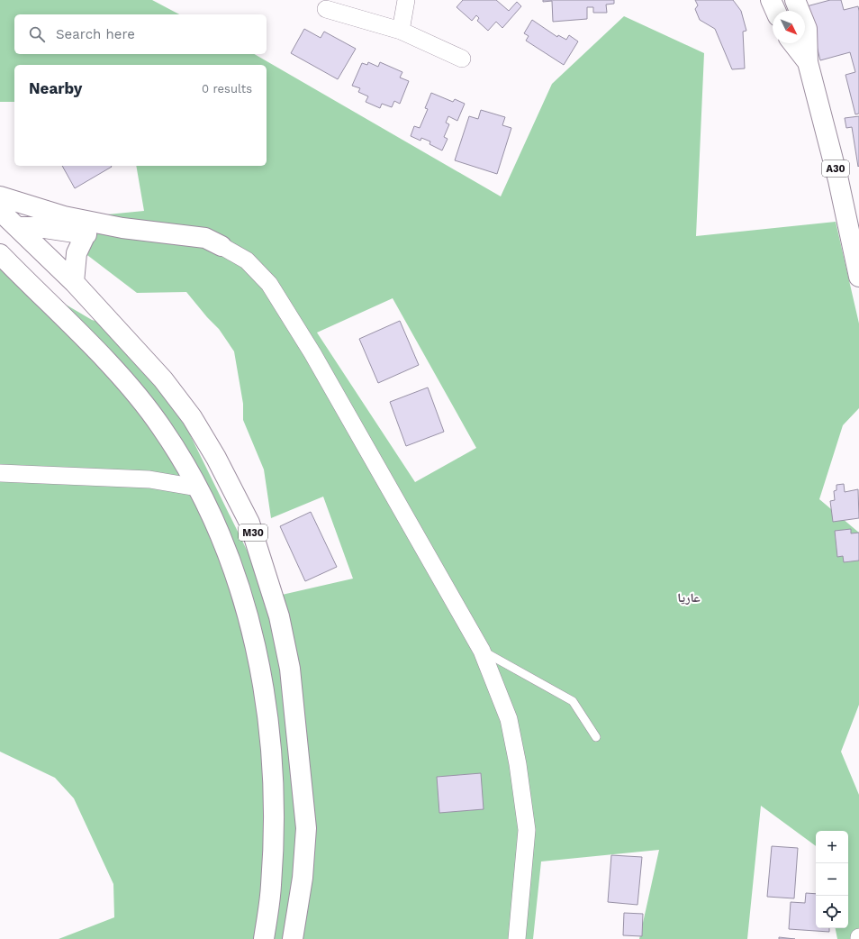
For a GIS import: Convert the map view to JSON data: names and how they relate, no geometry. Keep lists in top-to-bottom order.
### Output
{
  "streets": {
    "highway": ["A30", "M30"]
  },
  "districts": ["عاريا"],
  "north": "bottom right",
  "page": {
    "search": "Search here",
    "heading": ["Nearby", "0 results"],
    "map_buttons": ["+", "−"]
  }
}
